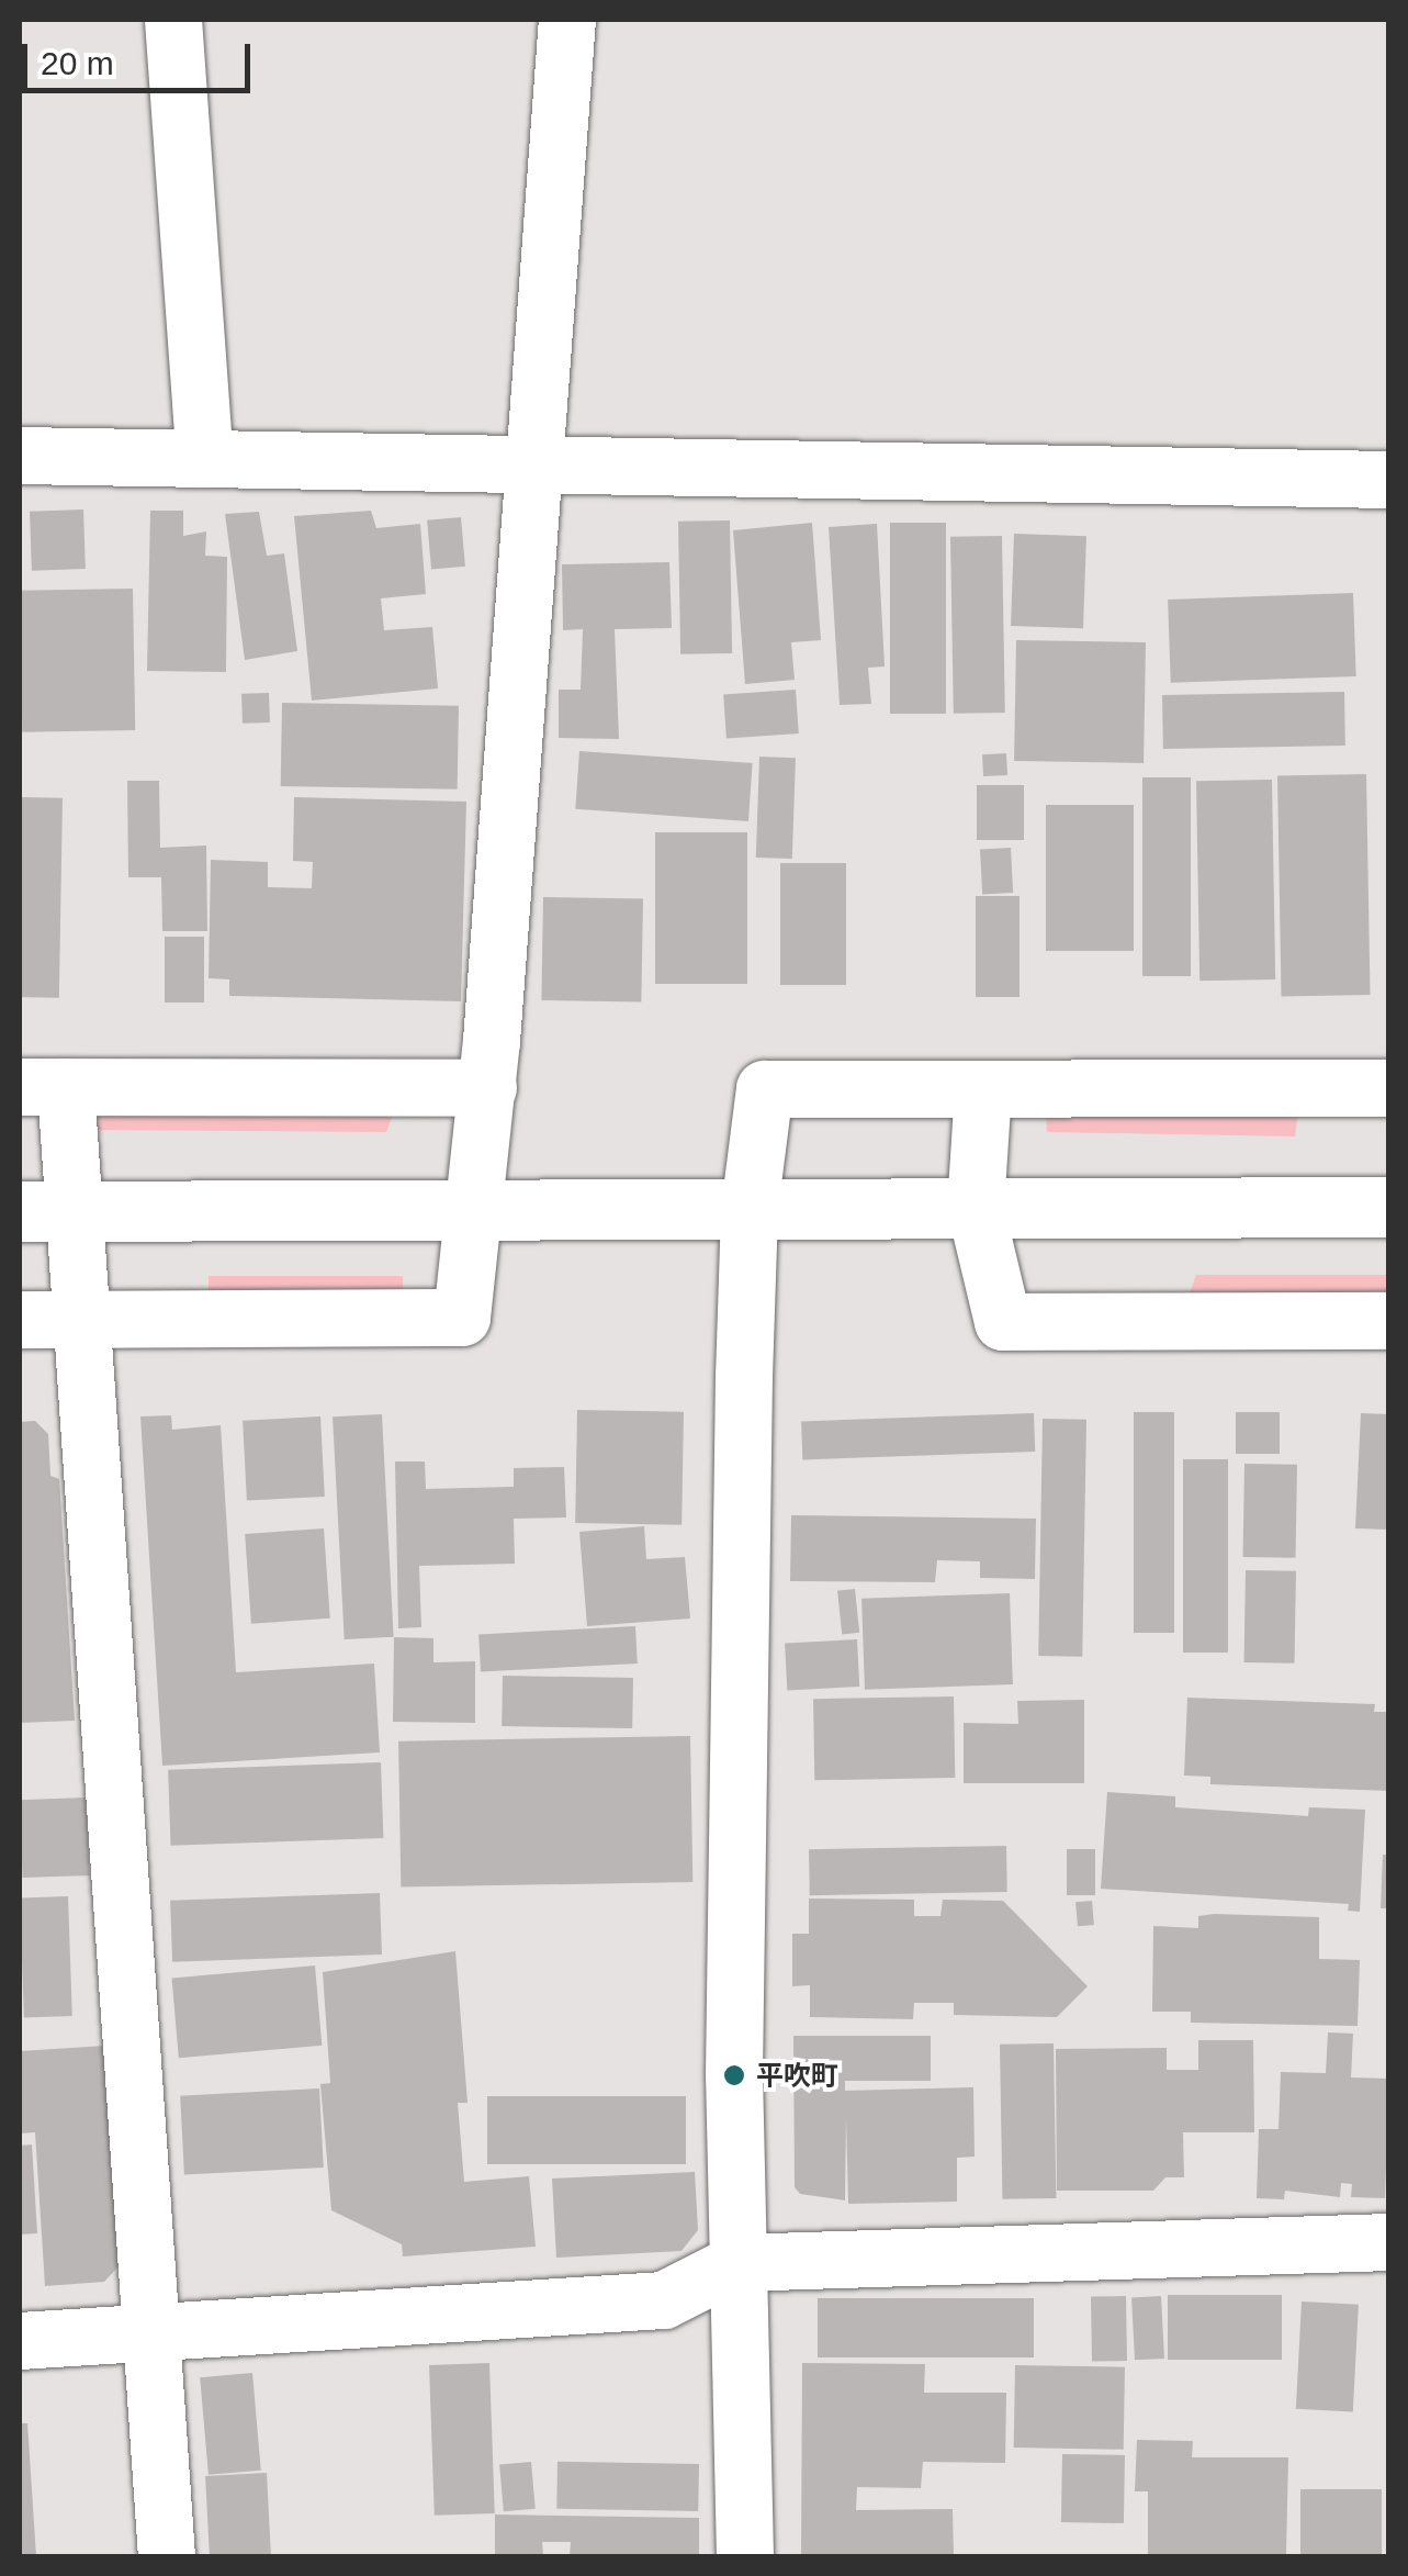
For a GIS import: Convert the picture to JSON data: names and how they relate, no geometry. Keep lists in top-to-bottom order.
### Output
{
  "places": ["平吹町"],
  "scale_bar": "20 m"
}
